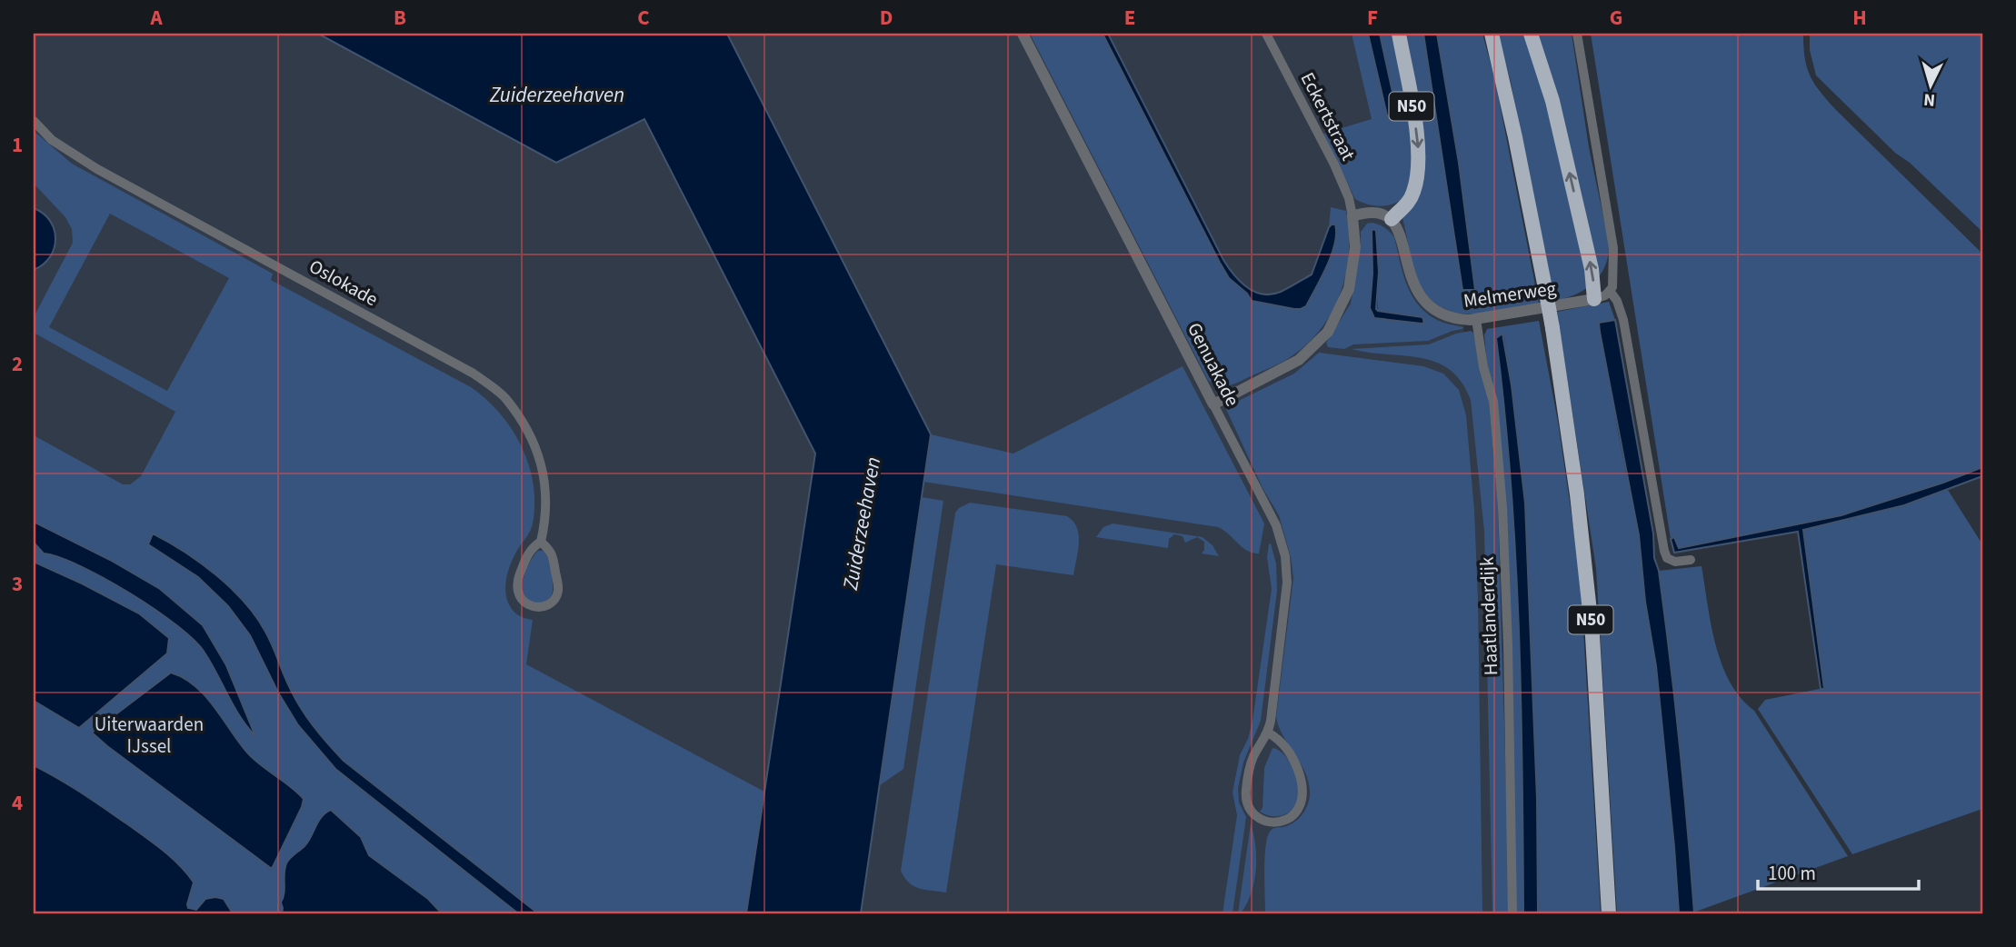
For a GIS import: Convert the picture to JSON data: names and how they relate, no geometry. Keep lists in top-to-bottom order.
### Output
{
  "streets": {
    "highway": ["N50"],
    "street": [
      "Eckertstraat",
      "Oslokade",
      "Melmerweg",
      "Genuakade",
      "Haatlanderdijk"
    ]
  },
  "crossings": [
    ["N50", "Melmerweg"],
    ["Melmerweg", "Haatlanderdijk"]
  ],
  "water": ["Zuiderzeehaven"],
  "parks": ["Uiterwaarden IJssel"],
  "scale_bar": "100 m",
  "north": "bottom",
  "grid": {
    "columns": [
      "A",
      "B",
      "C",
      "D",
      "E",
      "F",
      "G",
      "H"
    ],
    "rows": [
      "1",
      "2",
      "3",
      "4"
    ]
  }
}
